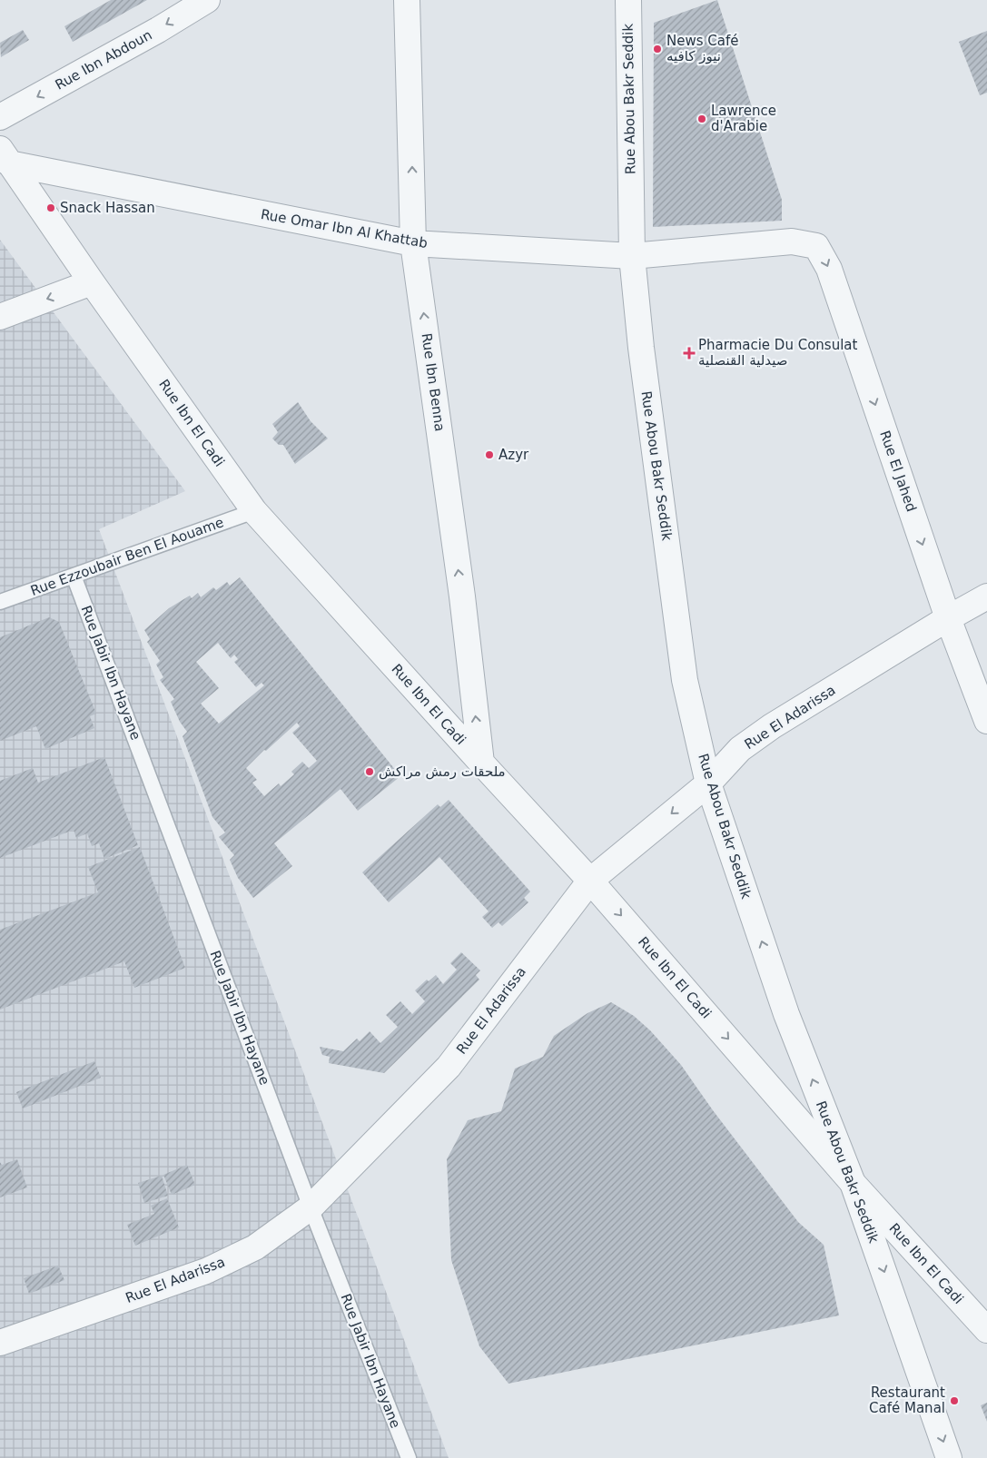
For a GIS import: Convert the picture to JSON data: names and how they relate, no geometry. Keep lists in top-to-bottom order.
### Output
{
  "streets": {
    "street": [
      "Rue Ibn Abdoun",
      "Rue Abou Bakr Seddik",
      "Rue Omar Ibn Al Khattab",
      "Rue Ibn Benna",
      "Rue Ibn El Cadi",
      "Rue El Jahed",
      "Rue El Adarissa"
    ],
    "lane": ["Rue Ezzoubair Ben El Aouame", "Rue Jabir Ibn Hayane"]
  },
  "crossings": [
    ["Rue Abou Bakr Seddik", "Rue Omar Ibn Al Khattab"],
    ["Rue Abou Bakr Seddik", "Rue Ibn El Cadi"],
    ["Rue Abou Bakr Seddik", "Rue El Adarissa"],
    ["Rue Omar Ibn Al Khattab", "Rue Ibn Benna"],
    ["Rue Omar Ibn Al Khattab", "Rue Ibn El Cadi"],
    ["Rue Omar Ibn Al Khattab", "Rue El Jahed"],
    ["Rue Ibn Benna", "Rue Ibn El Cadi"],
    ["Rue Ibn El Cadi", "Rue Ezzoubair Ben El Aouame"],
    ["Rue Ibn El Cadi", "Rue El Adarissa"],
    ["Rue El Jahed", "Rue El Adarissa"],
    ["Rue Ezzoubair Ben El Aouame", "Rue Jabir Ibn Hayane"],
    ["Rue Jabir Ibn Hayane", "Rue El Adarissa"]
  ],
  "one_way": ["Rue Ibn Abdoun", "Rue Ibn Benna", "Rue El Jahed"],
  "places": {
    "other": [
      "News Café نيوز كافيه",
      "Lawrence d'Arabie",
      "Snack Hassan",
      "Azyr",
      "ملحقات رمش مراكش",
      "Restaurant Café Manal"
    ],
    "health": ["Pharmacie Du Consulat صيدلية القنصلية"]
  }
}
